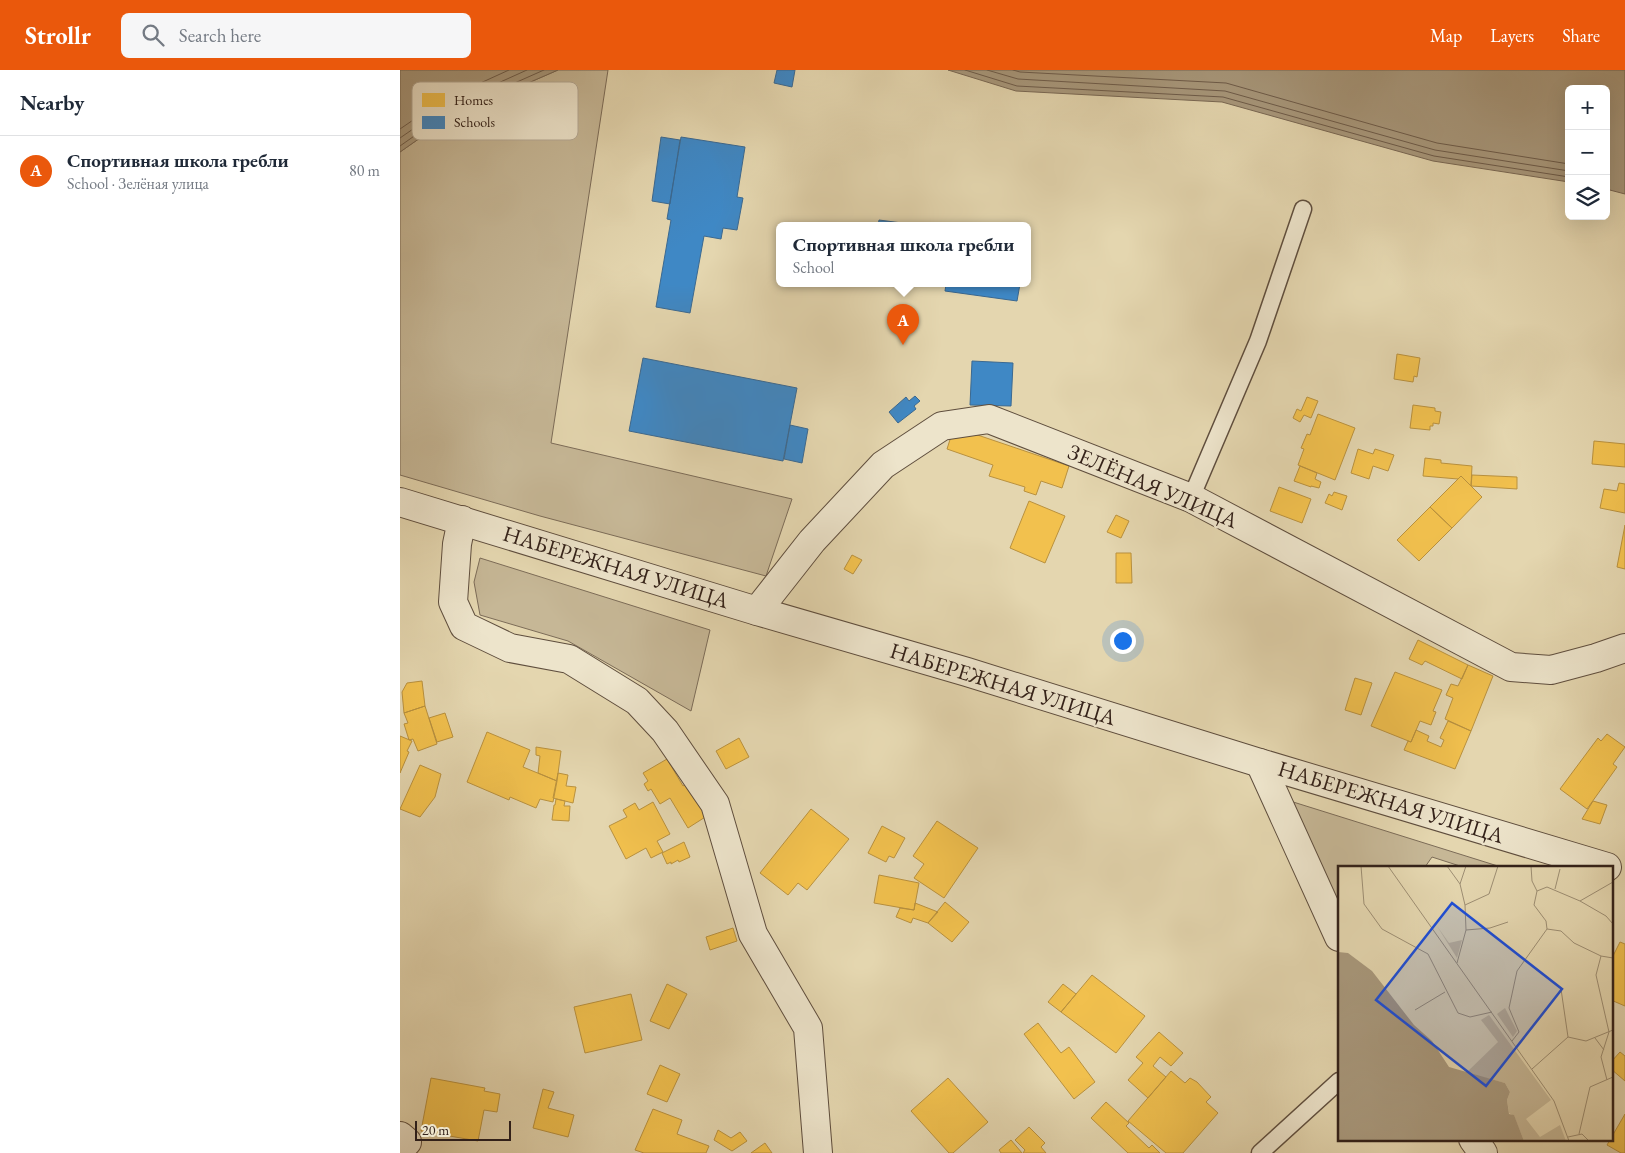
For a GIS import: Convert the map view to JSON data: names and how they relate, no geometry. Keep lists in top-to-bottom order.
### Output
{
  "streets": {
    "street": ["ЗЕЛЁНАЯ УЛИЦА", "НАБЕРЕЖНАЯ УЛИЦА"]
  },
  "crossings": [
    ["ЗЕЛЁНАЯ УЛИЦА", "НАБЕРЕЖНАЯ УЛИЦА"]
  ],
  "legend": ["Homes", "Schools"],
  "scale_bar": "20 m",
  "page": {
    "header": "Strollr",
    "search": "Search here",
    "nav": ["Map", "Layers", "Share"],
    "heading": "Nearby",
    "map_buttons": ["+", "−"],
    "list": [
      {
        "mark": "A",
        "name": "Спортивная школа гребли",
        "note": "School · Зелёная улица",
        "value": "80 m"
      }
    ],
    "popup": ["Спортивная школа гребли", "School"],
    "pins": "A",
    "scale": "20 m"
  }
}
